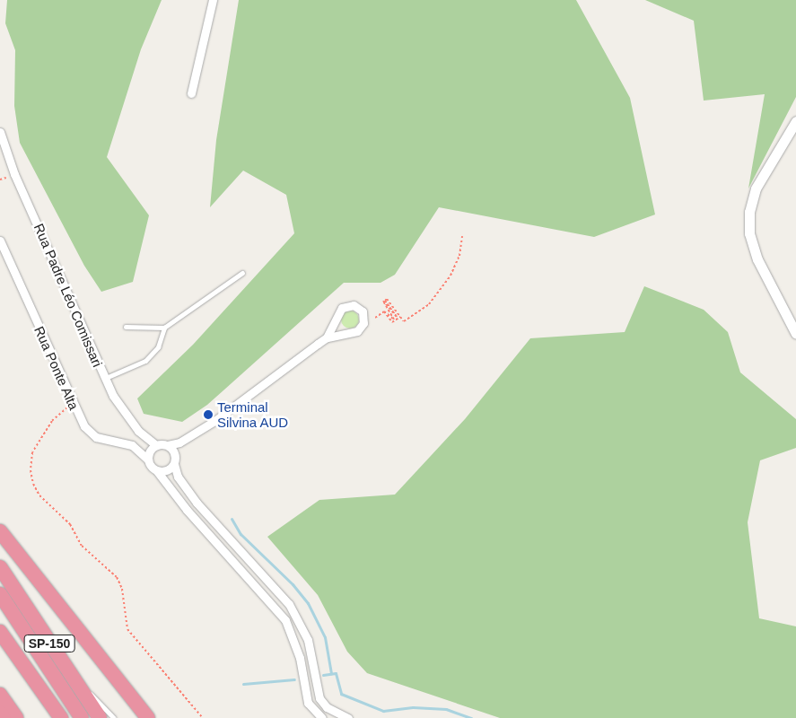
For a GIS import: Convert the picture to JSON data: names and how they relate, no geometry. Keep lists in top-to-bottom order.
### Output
{
  "streets": {
    "highway": ["SP-150"],
    "street": ["Rua Padre Léo Comissari", "Rua Ponte Alta"]
  },
  "crossings": [
    ["Rua Padre Léo Comissari", "Rua Ponte Alta"]
  ],
  "places": ["Terminal Silvina AUD"]
}
